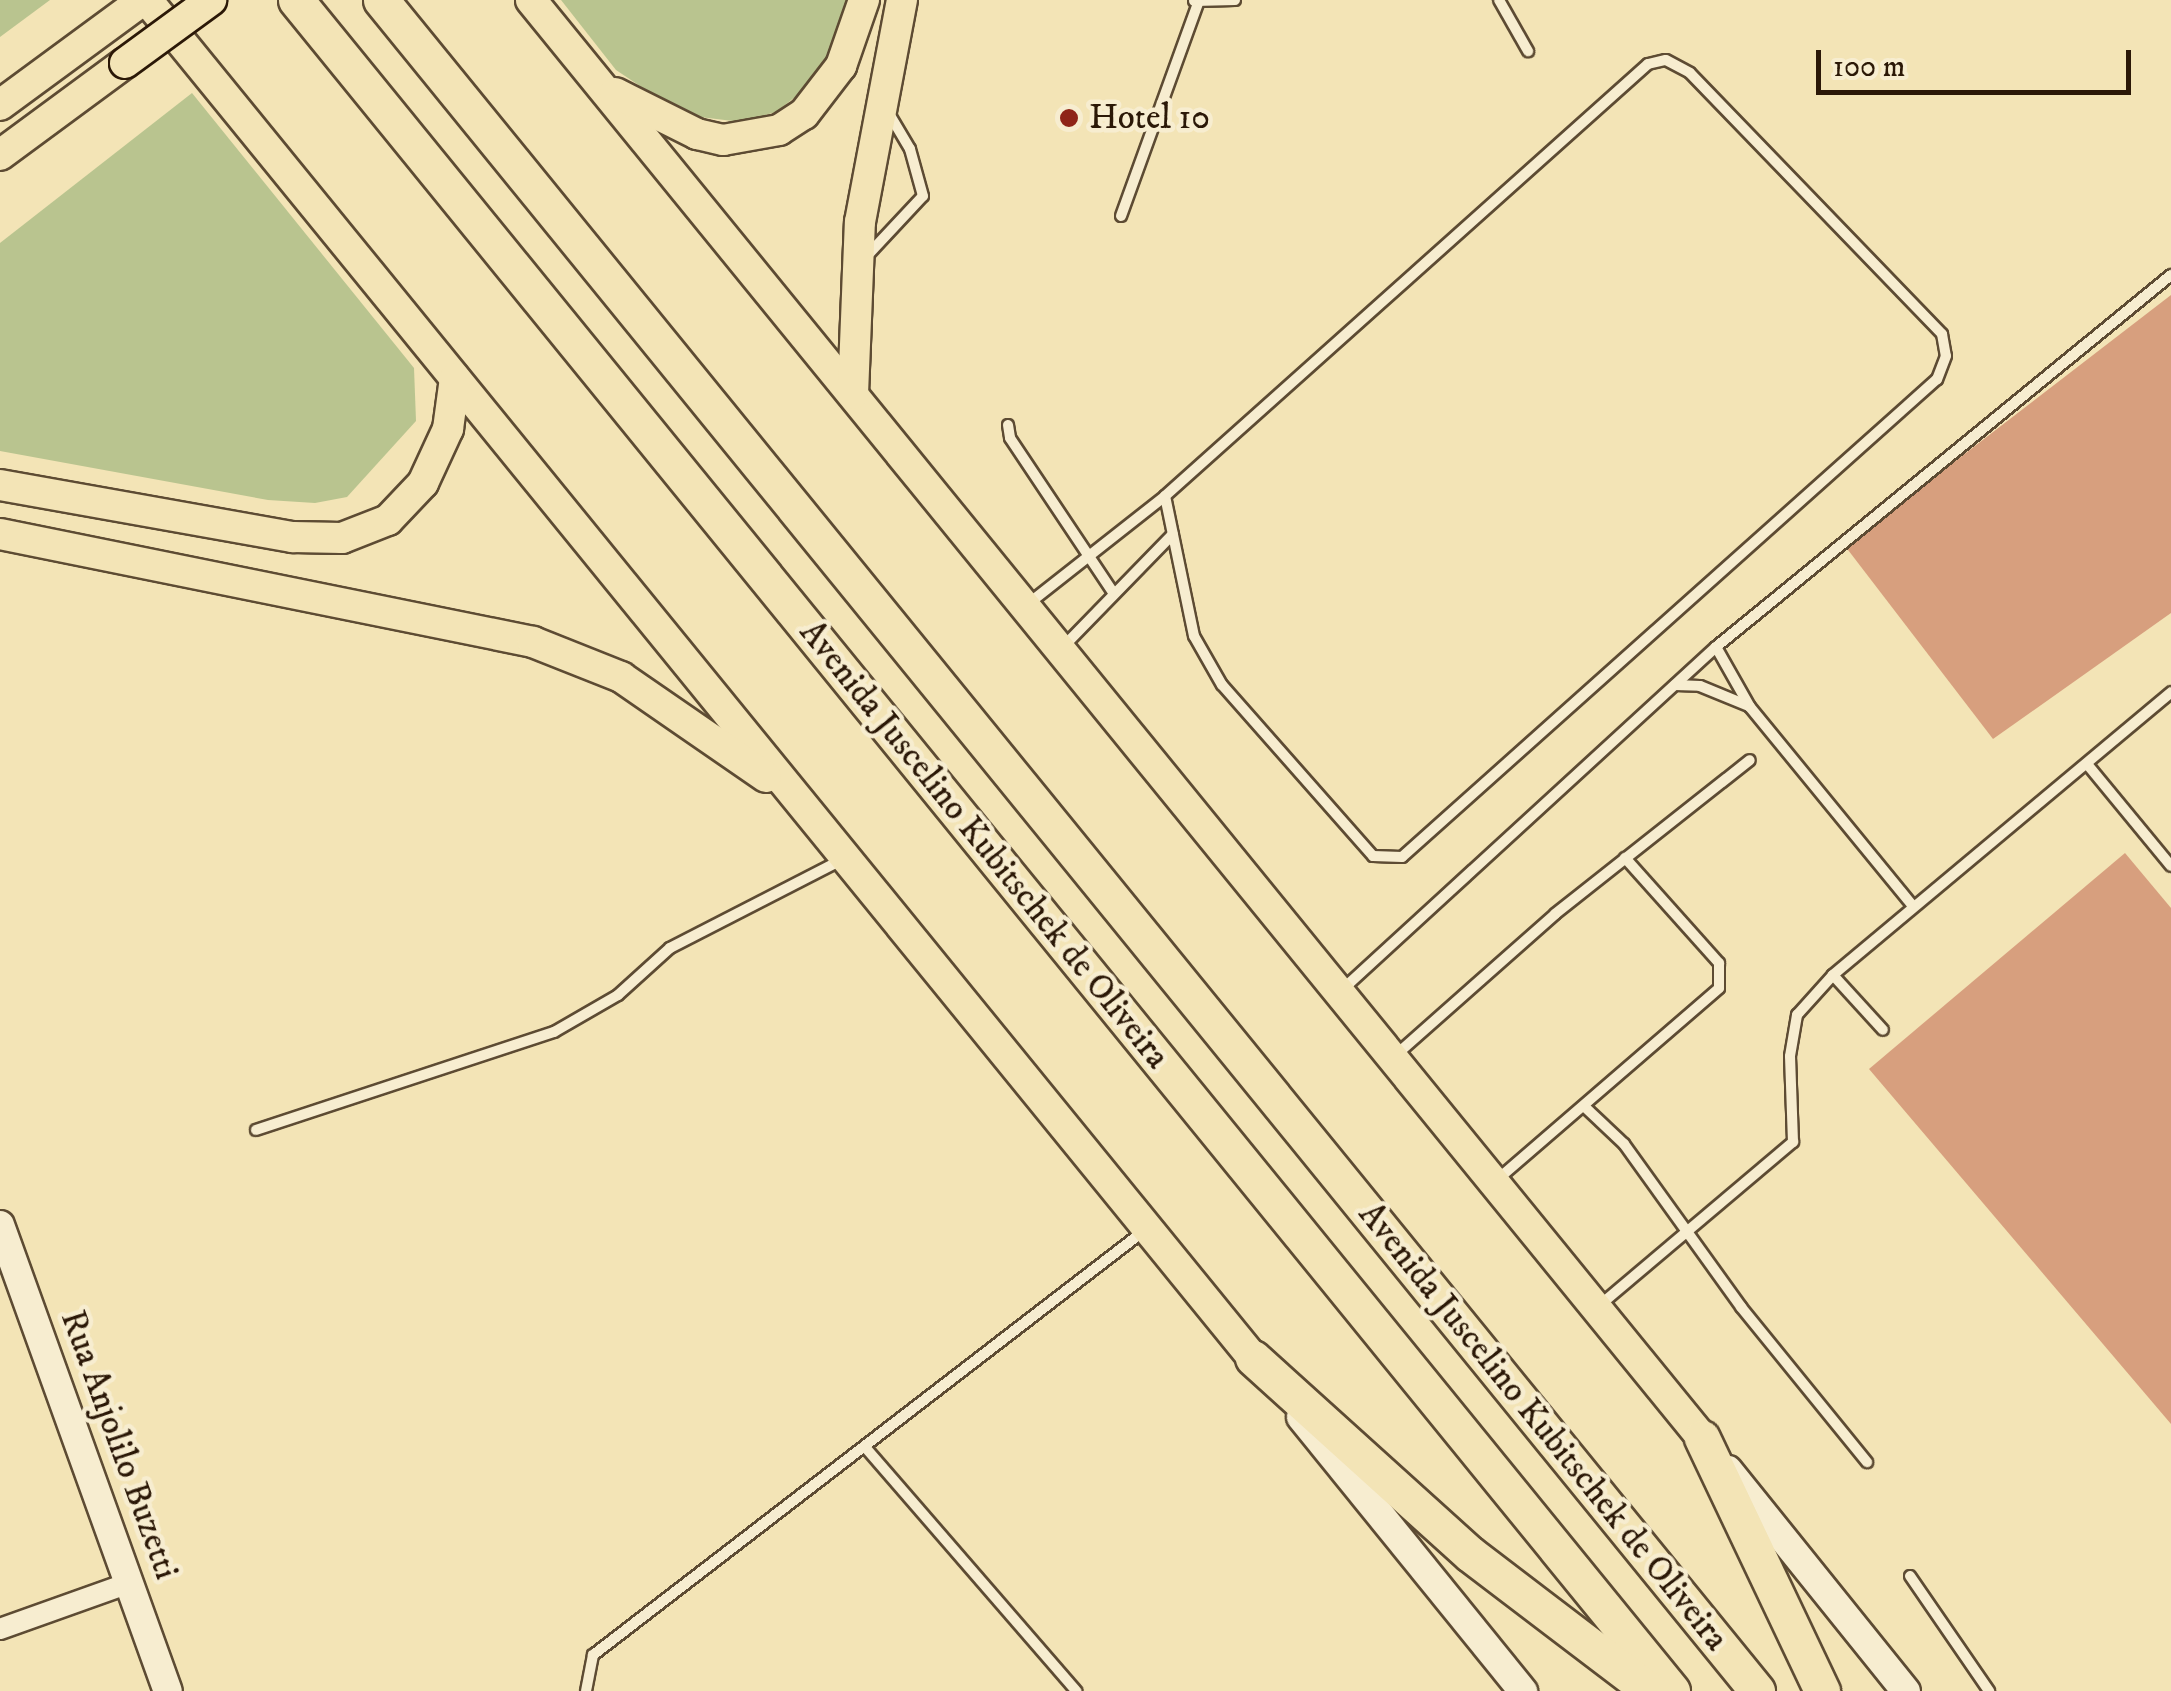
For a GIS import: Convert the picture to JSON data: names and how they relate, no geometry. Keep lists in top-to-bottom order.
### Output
{
  "streets": {
    "highway": ["Avenida Juscelino Kubitschek de Oliveira"],
    "main road": ["Rua Anjolilo Buzetti"]
  },
  "places": ["Hotel 10"],
  "scale_bar": "100 m"
}
